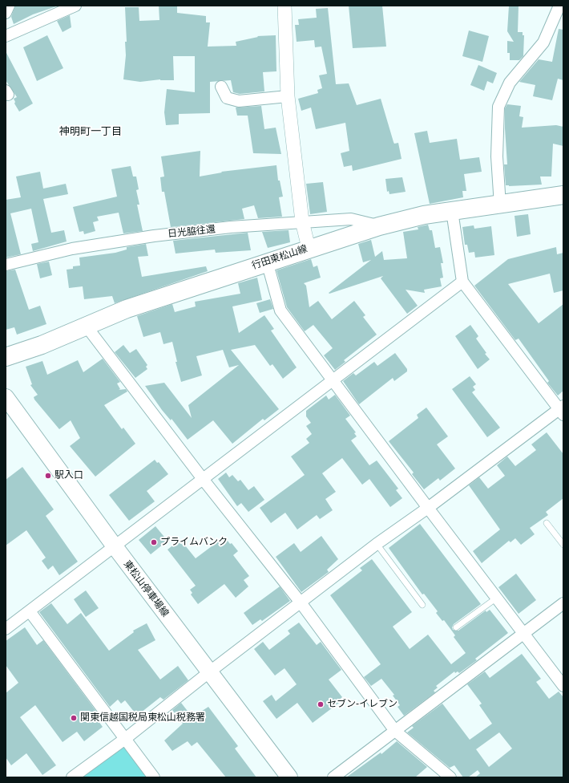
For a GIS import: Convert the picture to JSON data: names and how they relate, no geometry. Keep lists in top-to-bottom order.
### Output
{
  "streets": {
    "main road": ["行田東松山線", "東松山停車場線"],
    "street": ["日光脇往還"]
  },
  "crossings": [
    ["日光脇往還", "行田東松山線"]
  ],
  "districts": ["神明町一丁目"],
  "places": [
    "駅入口",
    "プライムバンク",
    "セブン-イレブン",
    "関東信越国税局東松山税務署"
  ]
}
